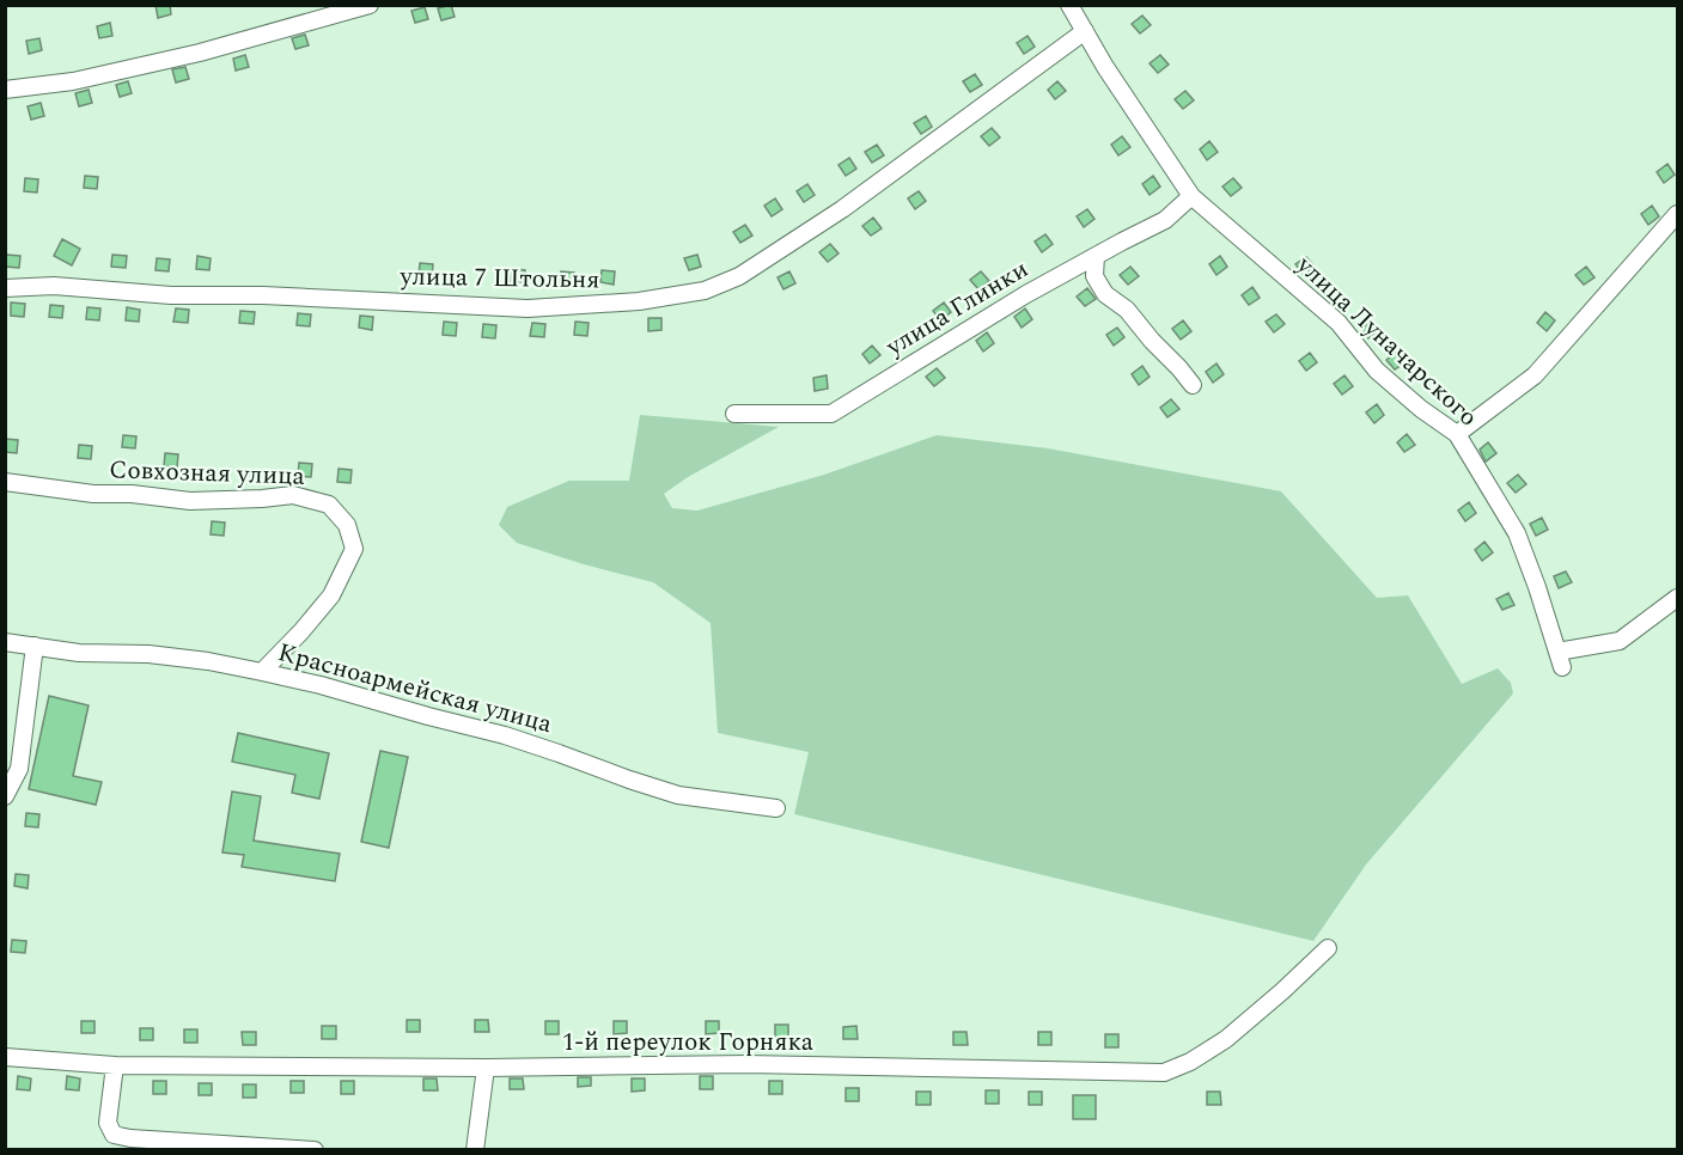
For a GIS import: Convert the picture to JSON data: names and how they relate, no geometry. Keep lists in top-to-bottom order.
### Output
{
  "streets": {
    "street": [
      "улица 7 Штольня",
      "улица Глинки",
      "улица Луначарского",
      "Совхозная улица",
      "Красноармейская улица",
      "1-й переулок Горняка"
    ]
  },
  "crossings": [
    ["улица Глинки", "улица Луначарского"],
    ["Совхозная улица", "Красноармейская улица"]
  ]
}
